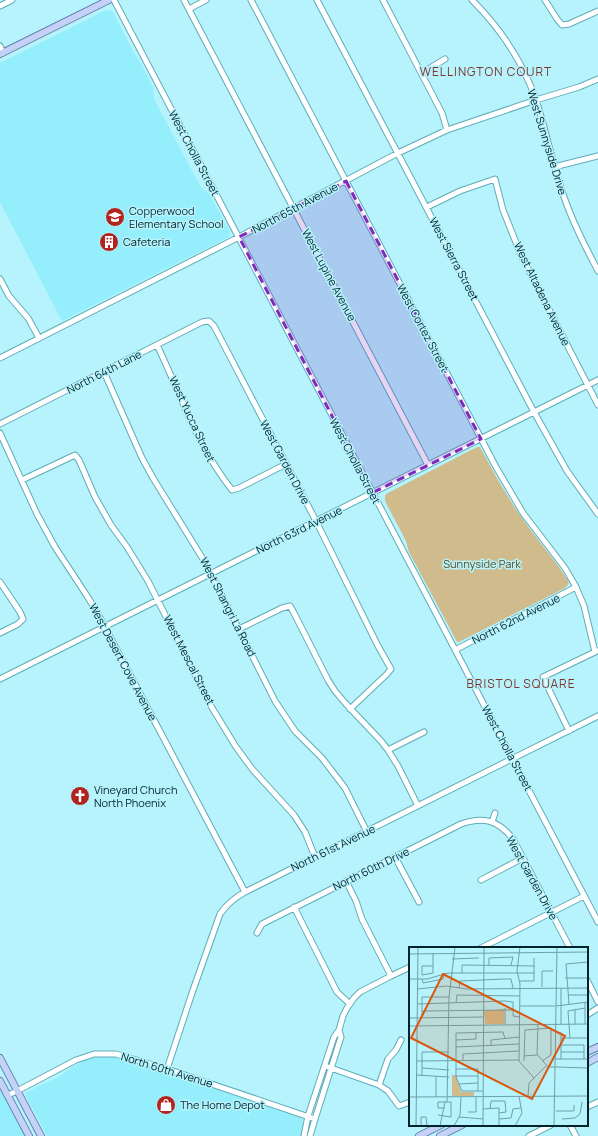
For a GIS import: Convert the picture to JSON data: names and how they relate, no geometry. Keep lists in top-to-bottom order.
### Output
{
  "streets": {
    "street": [
      "West Sunnyside Drive",
      "West Cholla Street",
      "North 65th Avenue",
      "West Sierra Street",
      "West Lupine Avenue",
      "West Altadena Avenue",
      "West Cortez Street",
      "North 64th Lane",
      "West Yucca Street",
      "West Garden Drive",
      "North 63rd Avenue",
      "West Shangri La Road",
      "North 62nd Avenue",
      "West Mescal Street",
      "West Desert Cove Avenue",
      "North 61st Avenue",
      "North 60th Drive",
      "North 60th Avenue"
    ]
  },
  "crossings": [
    ["West Sunnyside Drive", "North 65th Avenue"],
    ["West Cholla Street", "North 65th Avenue"],
    ["West Cholla Street", "North 63rd Avenue"],
    ["West Cholla Street", "North 62nd Avenue"],
    ["West Cholla Street", "North 61st Avenue"],
    ["North 65th Avenue", "West Sierra Street"],
    ["North 65th Avenue", "West Lupine Avenue"],
    ["North 65th Avenue", "West Cortez Street"],
    ["West Sierra Street", "West Altadena Avenue"],
    ["West Sierra Street", "North 63rd Avenue"],
    ["West Lupine Avenue", "North 63rd Avenue"],
    ["West Altadena Avenue", "North 63rd Avenue"],
    ["West Cortez Street", "North 63rd Avenue"],
    ["West Cortez Street", "North 62nd Avenue"],
    ["North 64th Lane", "West Yucca Street"],
    ["North 64th Lane", "West Garden Drive"],
    ["North 64th Lane", "West Shangri La Road"],
    ["West Yucca Street", "West Garden Drive"],
    ["West Garden Drive", "North 63rd Avenue"],
    ["West Garden Drive", "North 60th Drive"],
    ["North 63rd Avenue", "West Shangri La Road"],
    ["North 63rd Avenue", "West Mescal Street"],
    ["North 63rd Avenue", "West Desert Cove Avenue"],
    ["West Shangri La Road", "North 61st Avenue"],
    ["West Mescal Street", "West Desert Cove Avenue"],
    ["West Mescal Street", "North 61st Avenue"],
    ["West Desert Cove Avenue", "North 61st Avenue"],
    ["North 61st Avenue", "North 60th Avenue"]
  ],
  "districts": ["WELLINGTON COURT", "BRISTOL SQUARE"],
  "parks": ["Sunnyside Park"],
  "places": {
    "school or university": ["Copperwood Elementary School"],
    "building": ["Cafeteria"],
    "church": ["Vineyard Church North Phoenix"],
    "shop": ["The Home Depot"]
  }
}
